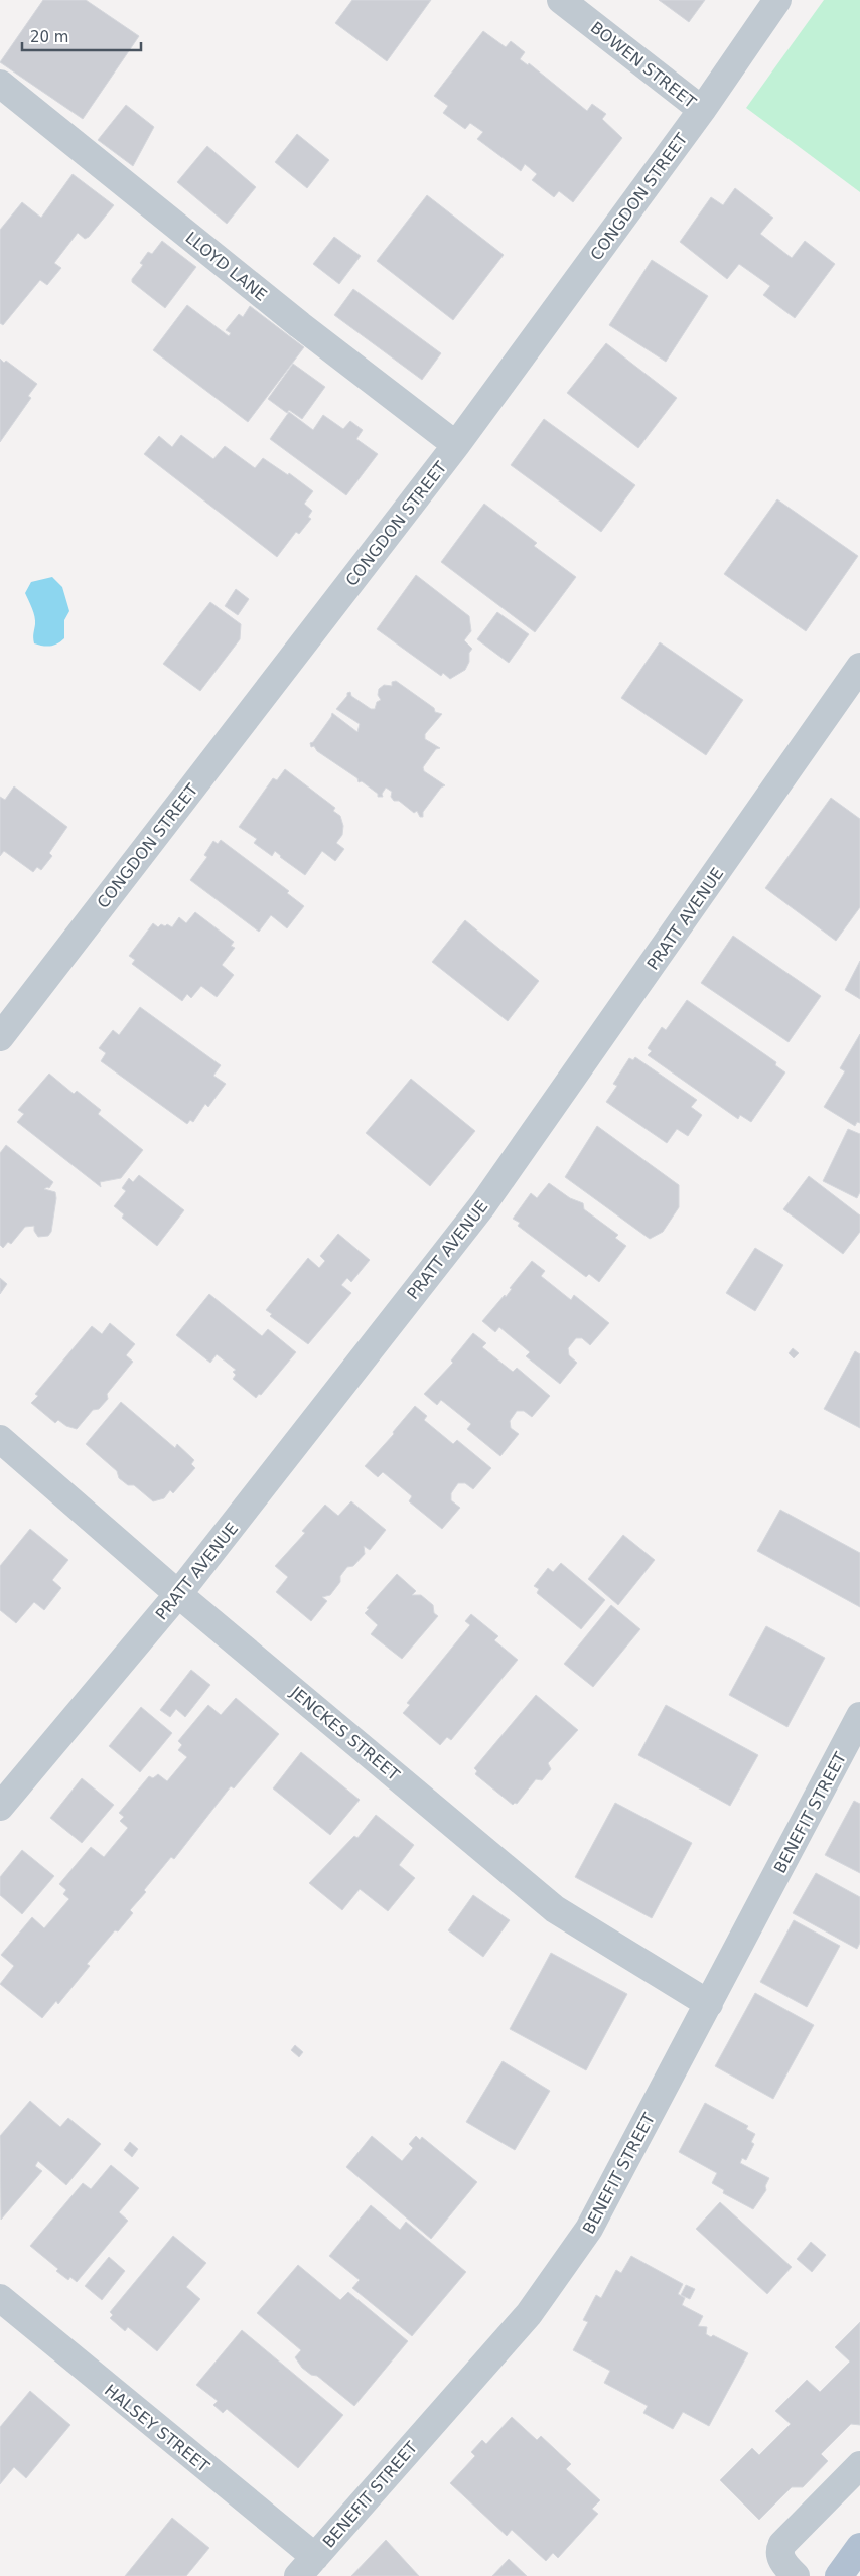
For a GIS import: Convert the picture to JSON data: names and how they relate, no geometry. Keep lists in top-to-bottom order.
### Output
{
  "streets": {
    "street": [
      "BOWEN STREET",
      "CONGDON STREET",
      "LLOYD LANE",
      "PRATT AVENUE",
      "JENCKES STREET",
      "BENEFIT STREET",
      "HALSEY STREET"
    ]
  },
  "crossings": [
    ["BOWEN STREET", "CONGDON STREET"],
    ["CONGDON STREET", "LLOYD LANE"],
    ["PRATT AVENUE", "JENCKES STREET"],
    ["JENCKES STREET", "BENEFIT STREET"],
    ["BENEFIT STREET", "HALSEY STREET"]
  ],
  "scale_bar": "20 m"
}
